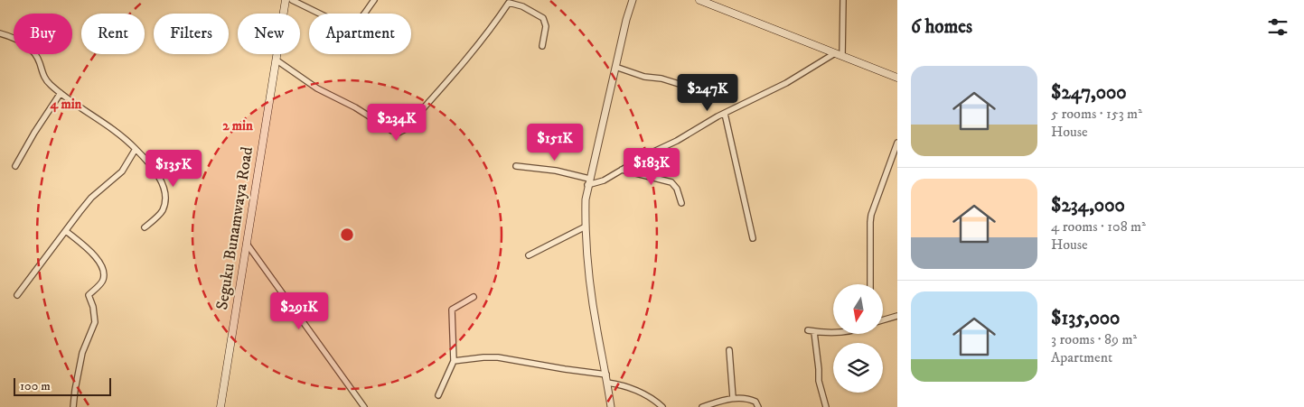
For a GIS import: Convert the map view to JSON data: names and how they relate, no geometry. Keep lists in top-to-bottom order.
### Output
{
  "streets": {
    "main road": ["Seguku Bunamwaya Road"]
  },
  "scale_bar": "100 m",
  "north": "bottom",
  "page": {
    "heading": "6 homes",
    "chip": [
      "Buy",
      "Rent",
      "Filters",
      "New",
      "Apartment"
    ],
    "list": [
      {
        "name": "$247,000",
        "note": "5 rooms · 153 m² · House"
      },
      {
        "name": "$234,000",
        "note": "4 rooms · 108 m² · House"
      },
      {
        "name": "$135,000",
        "note": "3 rooms · 89 m² · Apartment"
      }
    ],
    "price": [
      "$247K",
      "$234K",
      "$151K",
      "$183K",
      "$135K",
      "$291K"
    ],
    "scale": "100 m"
  },
  "rings": ["4 min", "2 min"]
}
